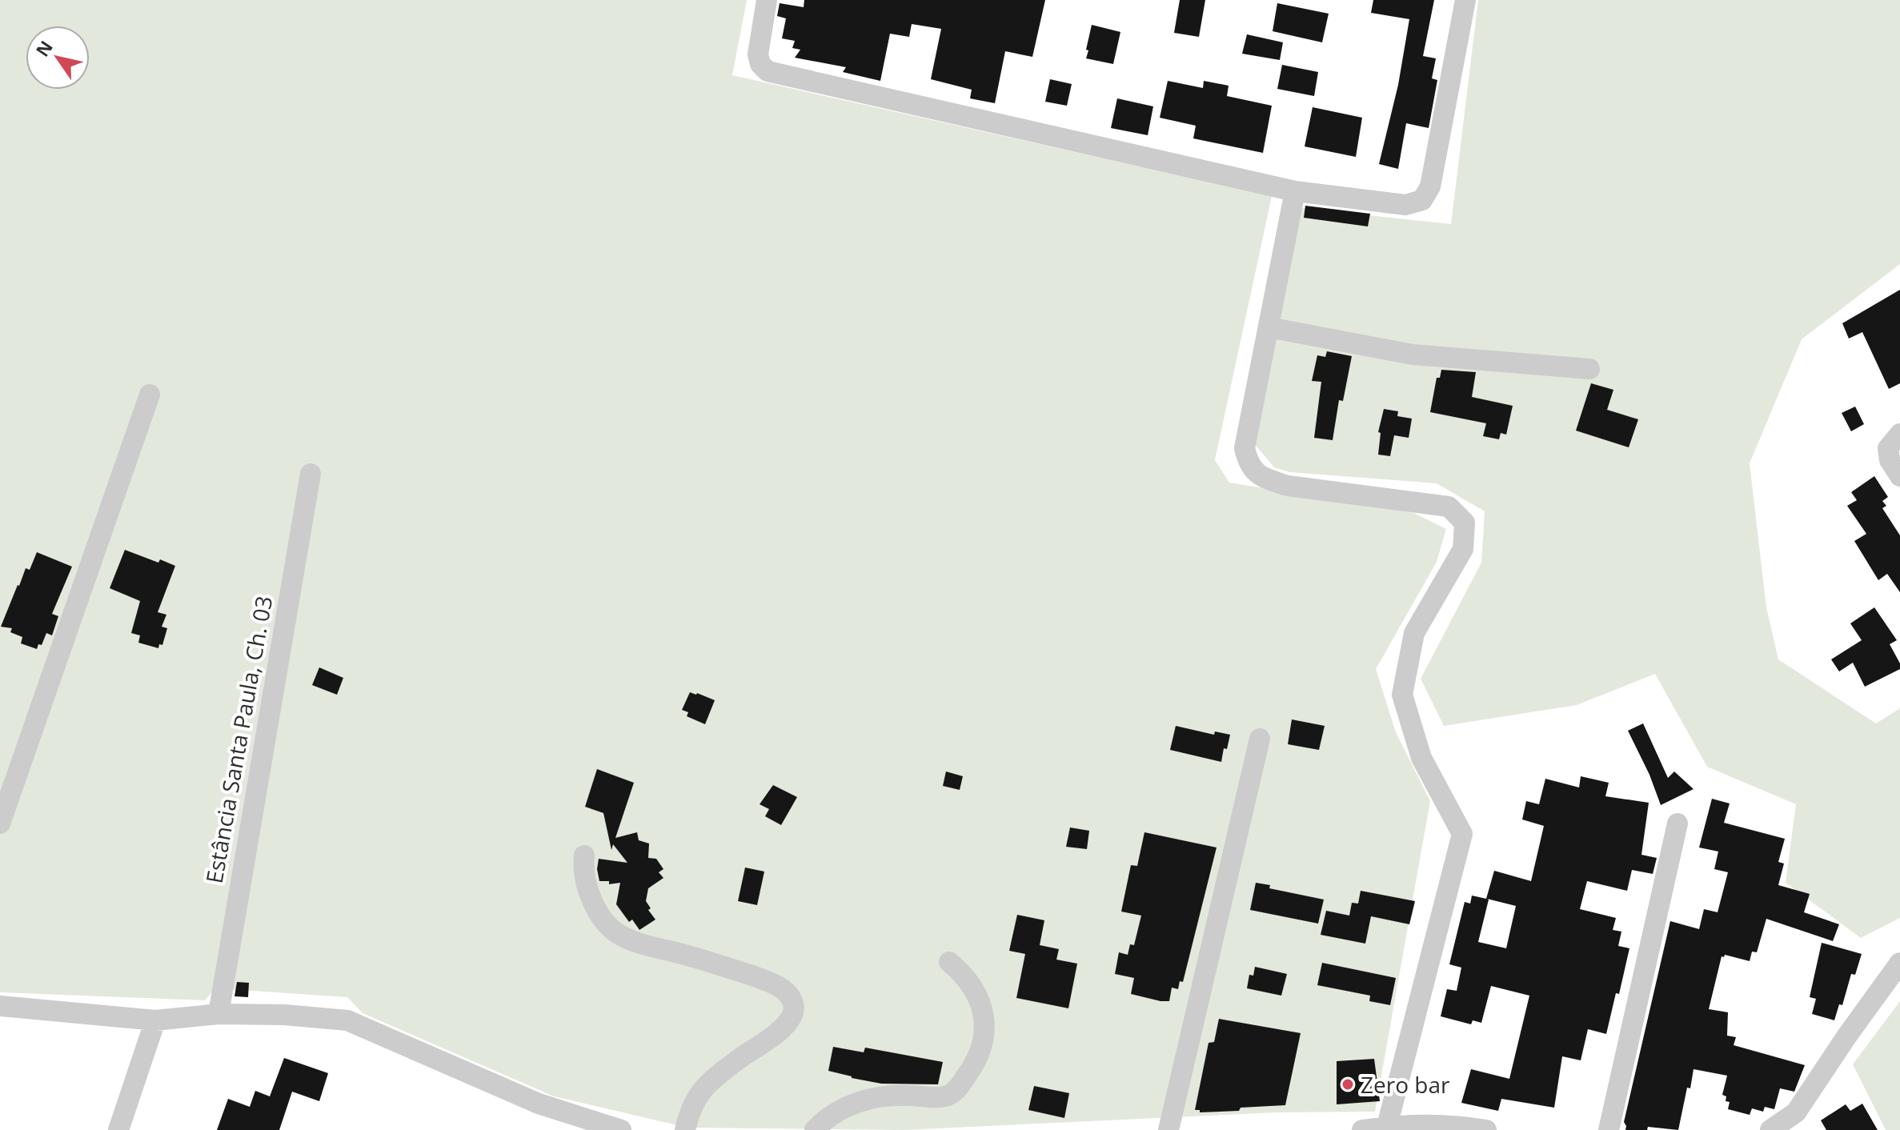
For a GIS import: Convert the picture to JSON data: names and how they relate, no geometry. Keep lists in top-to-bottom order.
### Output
{
  "streets": {
    "street": ["Estância Santa Paula, Ch. 03"]
  },
  "places": ["Zero bar"],
  "north": "top left"
}
